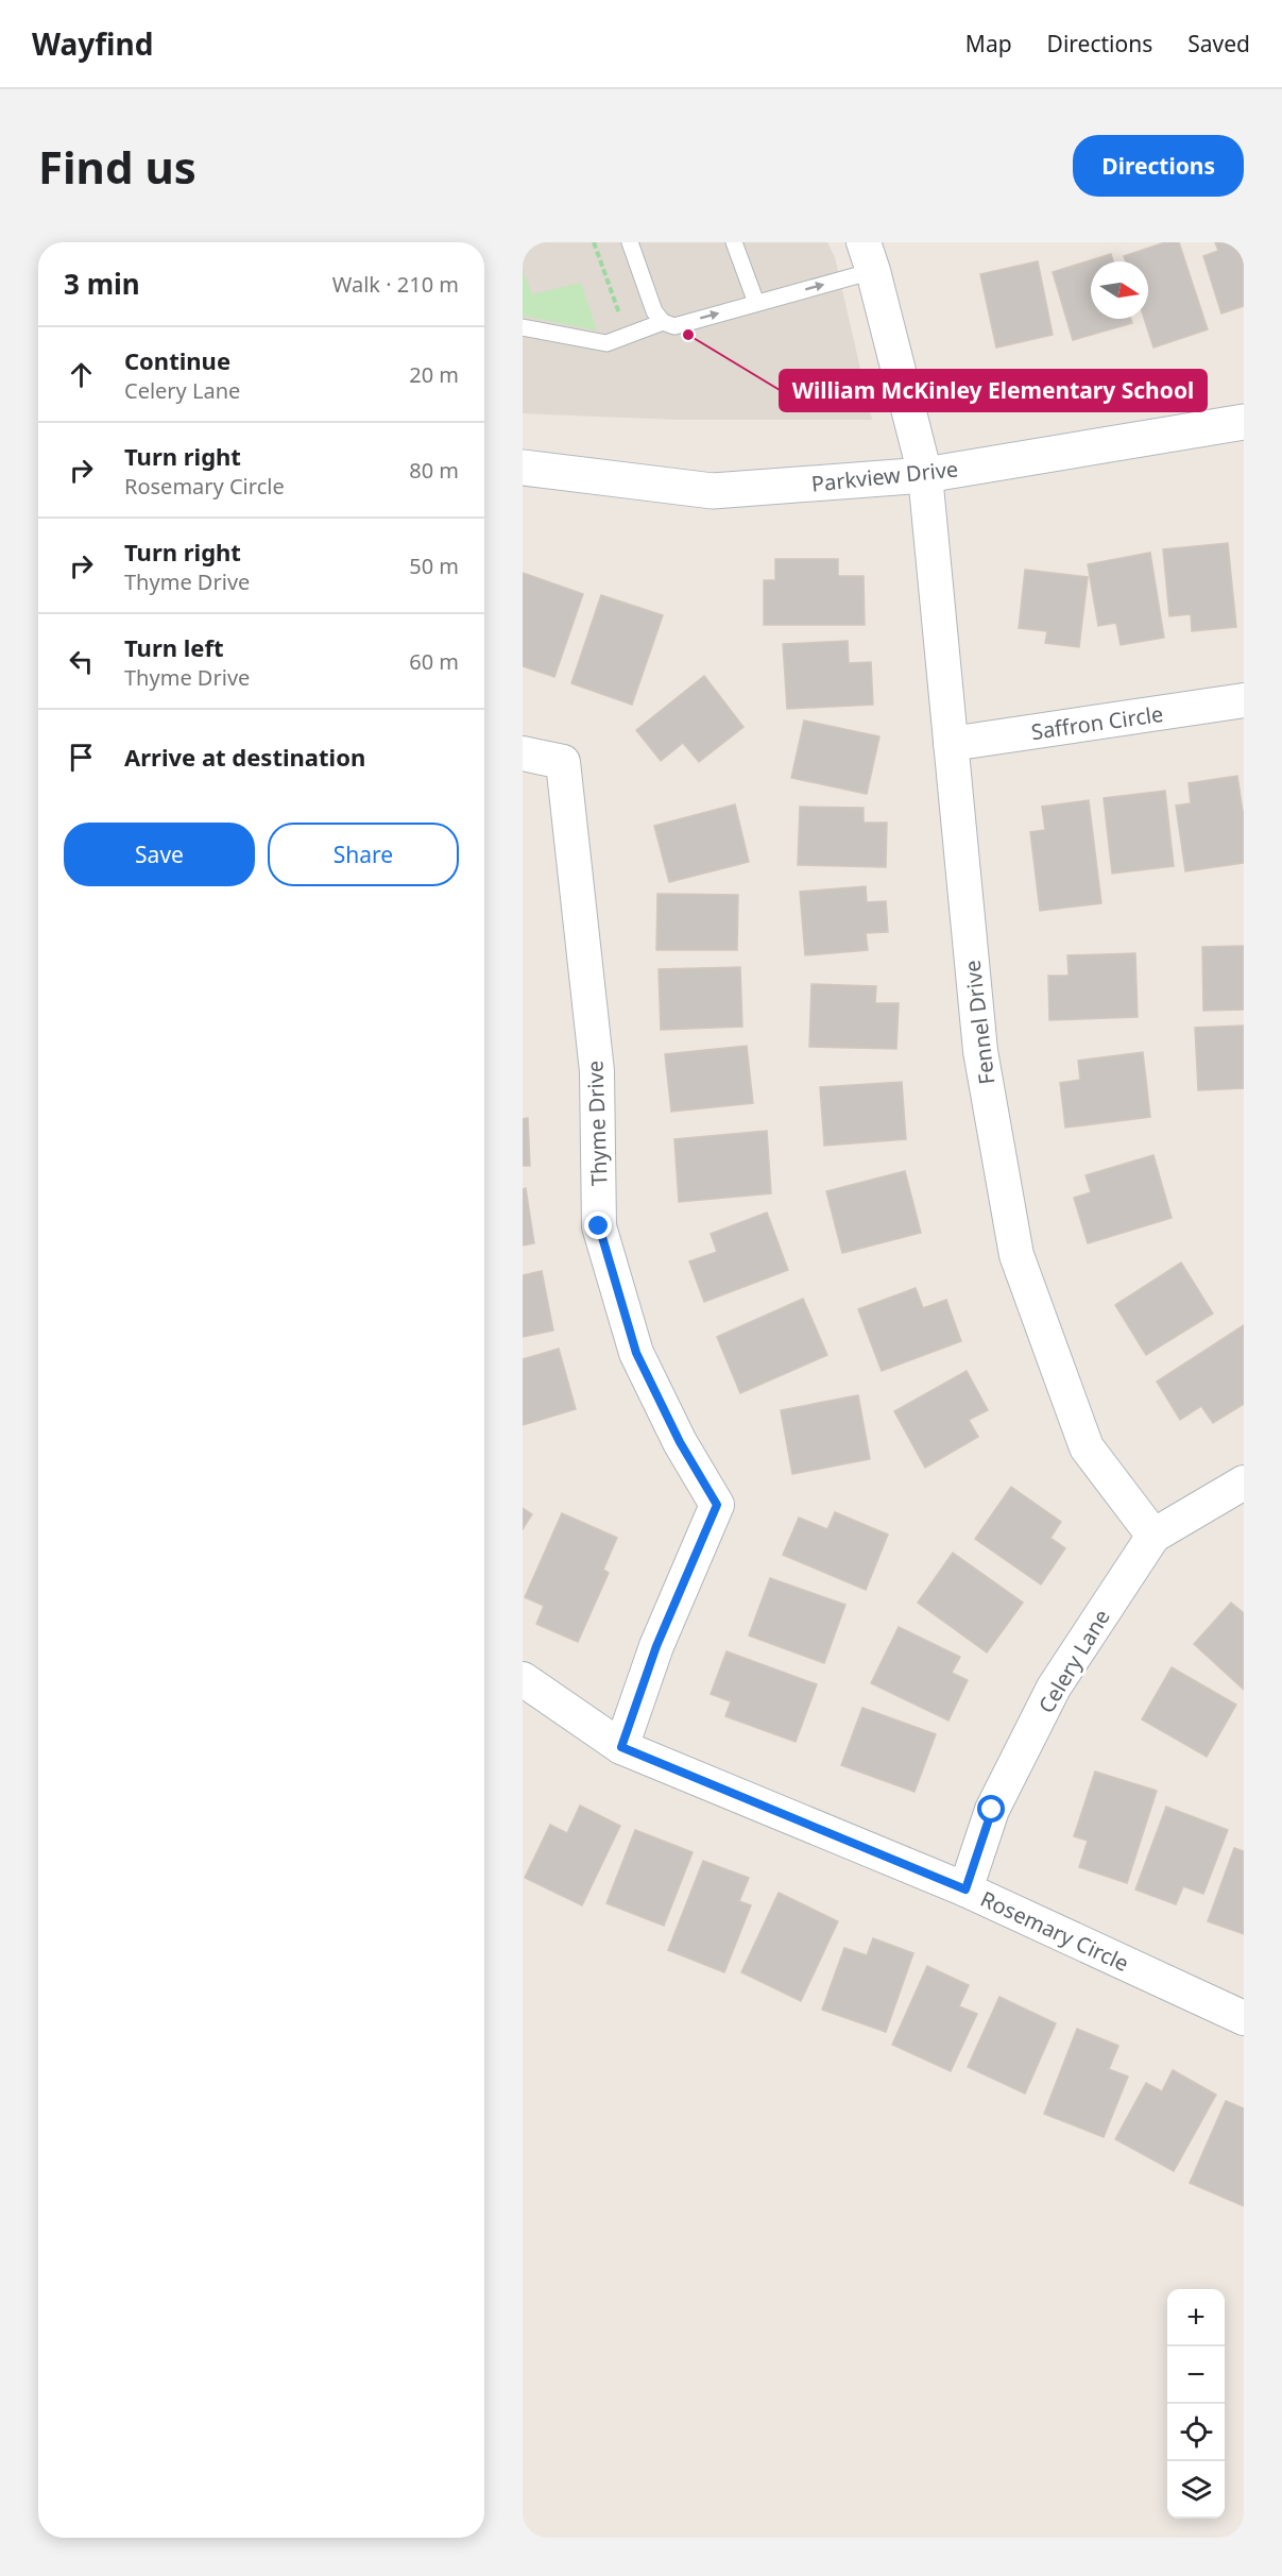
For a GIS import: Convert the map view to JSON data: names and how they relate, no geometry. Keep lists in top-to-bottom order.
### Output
{
  "streets": {
    "street": [
      "Parkview Drive",
      "Saffron Circle",
      "Fennel Drive",
      "Thyme Drive",
      "Celery Lane",
      "Rosemary Circle"
    ]
  },
  "crossings": [
    ["Parkview Drive", "Fennel Drive"],
    ["Saffron Circle", "Fennel Drive"],
    ["Fennel Drive", "Celery Lane"],
    ["Thyme Drive", "Rosemary Circle"],
    ["Celery Lane", "Rosemary Circle"]
  ],
  "places": ["William McKinley Elementary School"],
  "north": "right",
  "page": {
    "header": "Wayfind",
    "nav": ["Map", "Directions", "Saved"],
    "buttons": [
      "Directions",
      ["Save", "Share"]
    ],
    "title": "Find us",
    "heading": ["3 min", "Walk · 210 m"],
    "list": [
      ["Continue", "Celery Lane", "20 m"],
      ["Turn right", "Rosemary Circle", "80 m"],
      ["Turn right", "Thyme Drive", "50 m"],
      ["Turn left", "Thyme Drive", "60 m"],
      "Arrive at destination"
    ],
    "map_buttons": ["+", "−"]
  }
}
